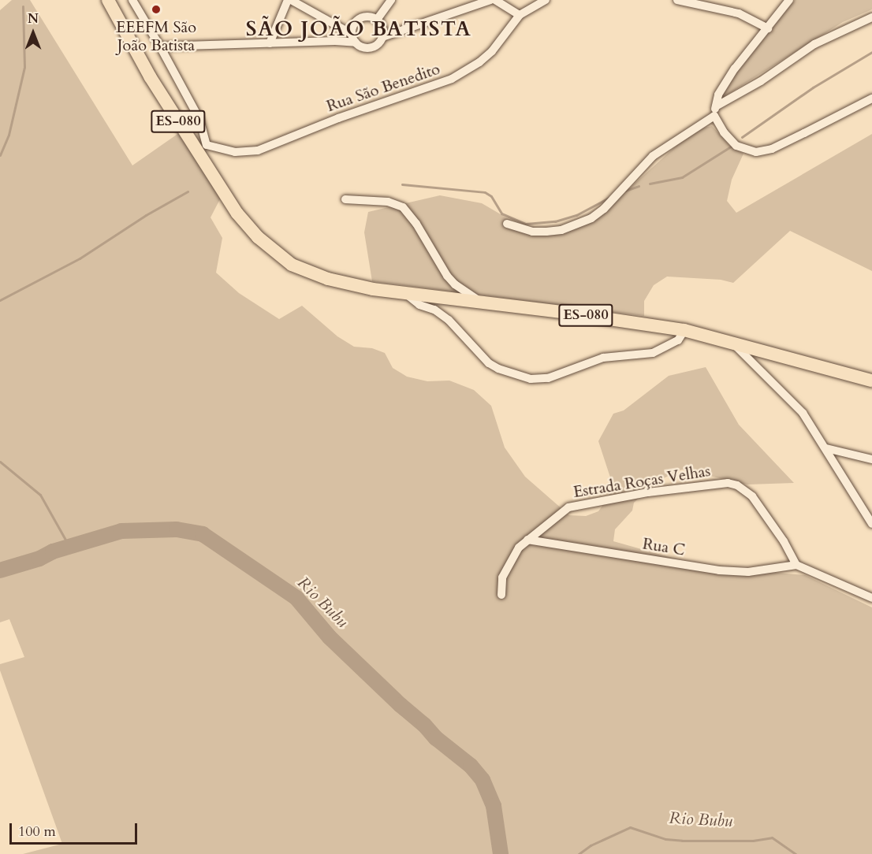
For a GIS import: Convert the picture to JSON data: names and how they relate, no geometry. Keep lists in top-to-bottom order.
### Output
{
  "streets": {
    "main road": ["ES-080"],
    "street": ["Rua São Benedito", "Estrada Roças Velhas", "Rua C"]
  },
  "crossings": [
    ["Rua São Benedito", "ES-080"],
    ["Estrada Roças Velhas", "Rua C"]
  ],
  "districts": ["SÃO JOÃO BATISTA"],
  "water": ["Rio Bubu"],
  "places": ["EEEFM São João Batista"],
  "scale_bar": "100 m",
  "north": "top"
}
